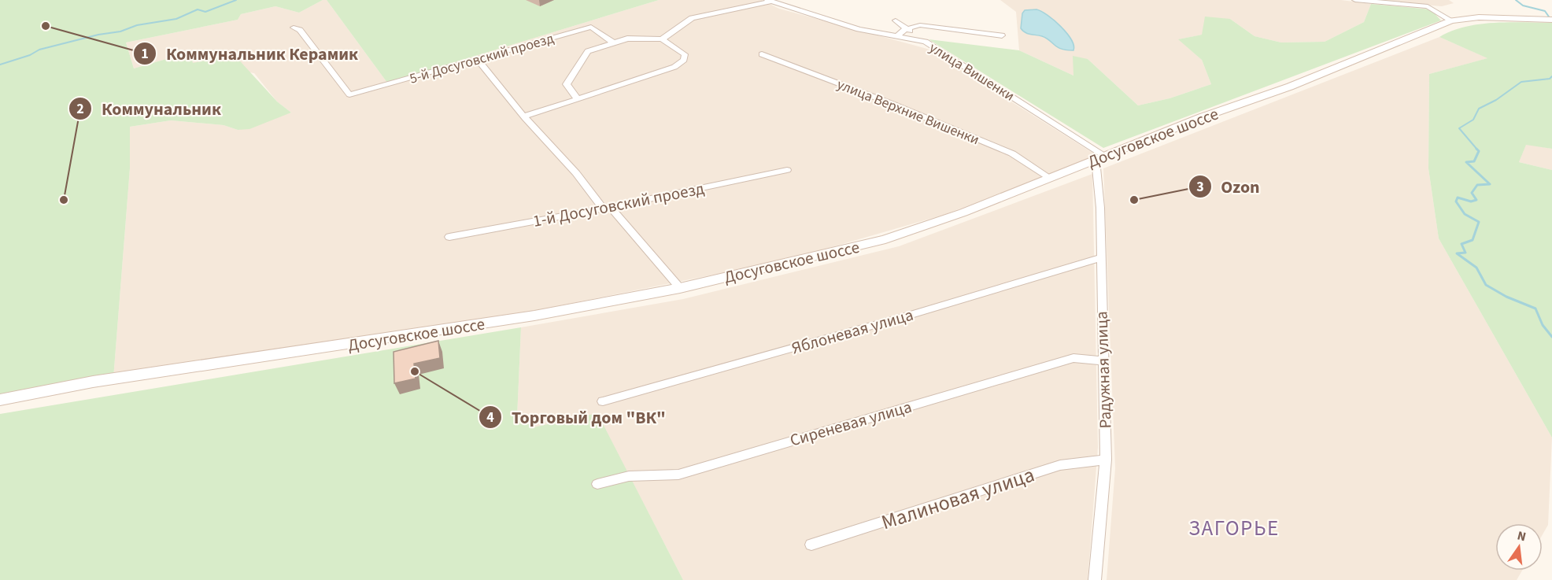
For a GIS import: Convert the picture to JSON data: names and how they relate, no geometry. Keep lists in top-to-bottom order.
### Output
{
  "streets": {
    "main road": ["Досуговское шоссе"],
    "street": [
      "5-й Досуговский проезд",
      "улица Вишенки",
      "улица Верхние Вишенки",
      "1-й Досуговский проезд",
      "Яблоневая улица",
      "Радужная улица",
      "Сиреневая улица",
      "Малиновая улица"
    ]
  },
  "crossings": [
    ["улица Вишенки", "Досуговское шоссе"],
    ["улица Вишенки", "Радужная улица"],
    ["улица Верхние Вишенки", "Досуговское шоссе"],
    ["Досуговское шоссе", "Радужная улица"],
    ["Яблоневая улица", "Радужная улица"],
    ["Радужная улица", "Сиреневая улица"],
    ["Радужная улица", "Малиновая улица"]
  ],
  "districts": ["ЗАГОРЬЕ"],
  "places": [
    "Коммунальник Керамик",
    "Коммунальник",
    "Ozon",
    "Торговый дом \"ВК\""
  ],
  "north": "top"
}
